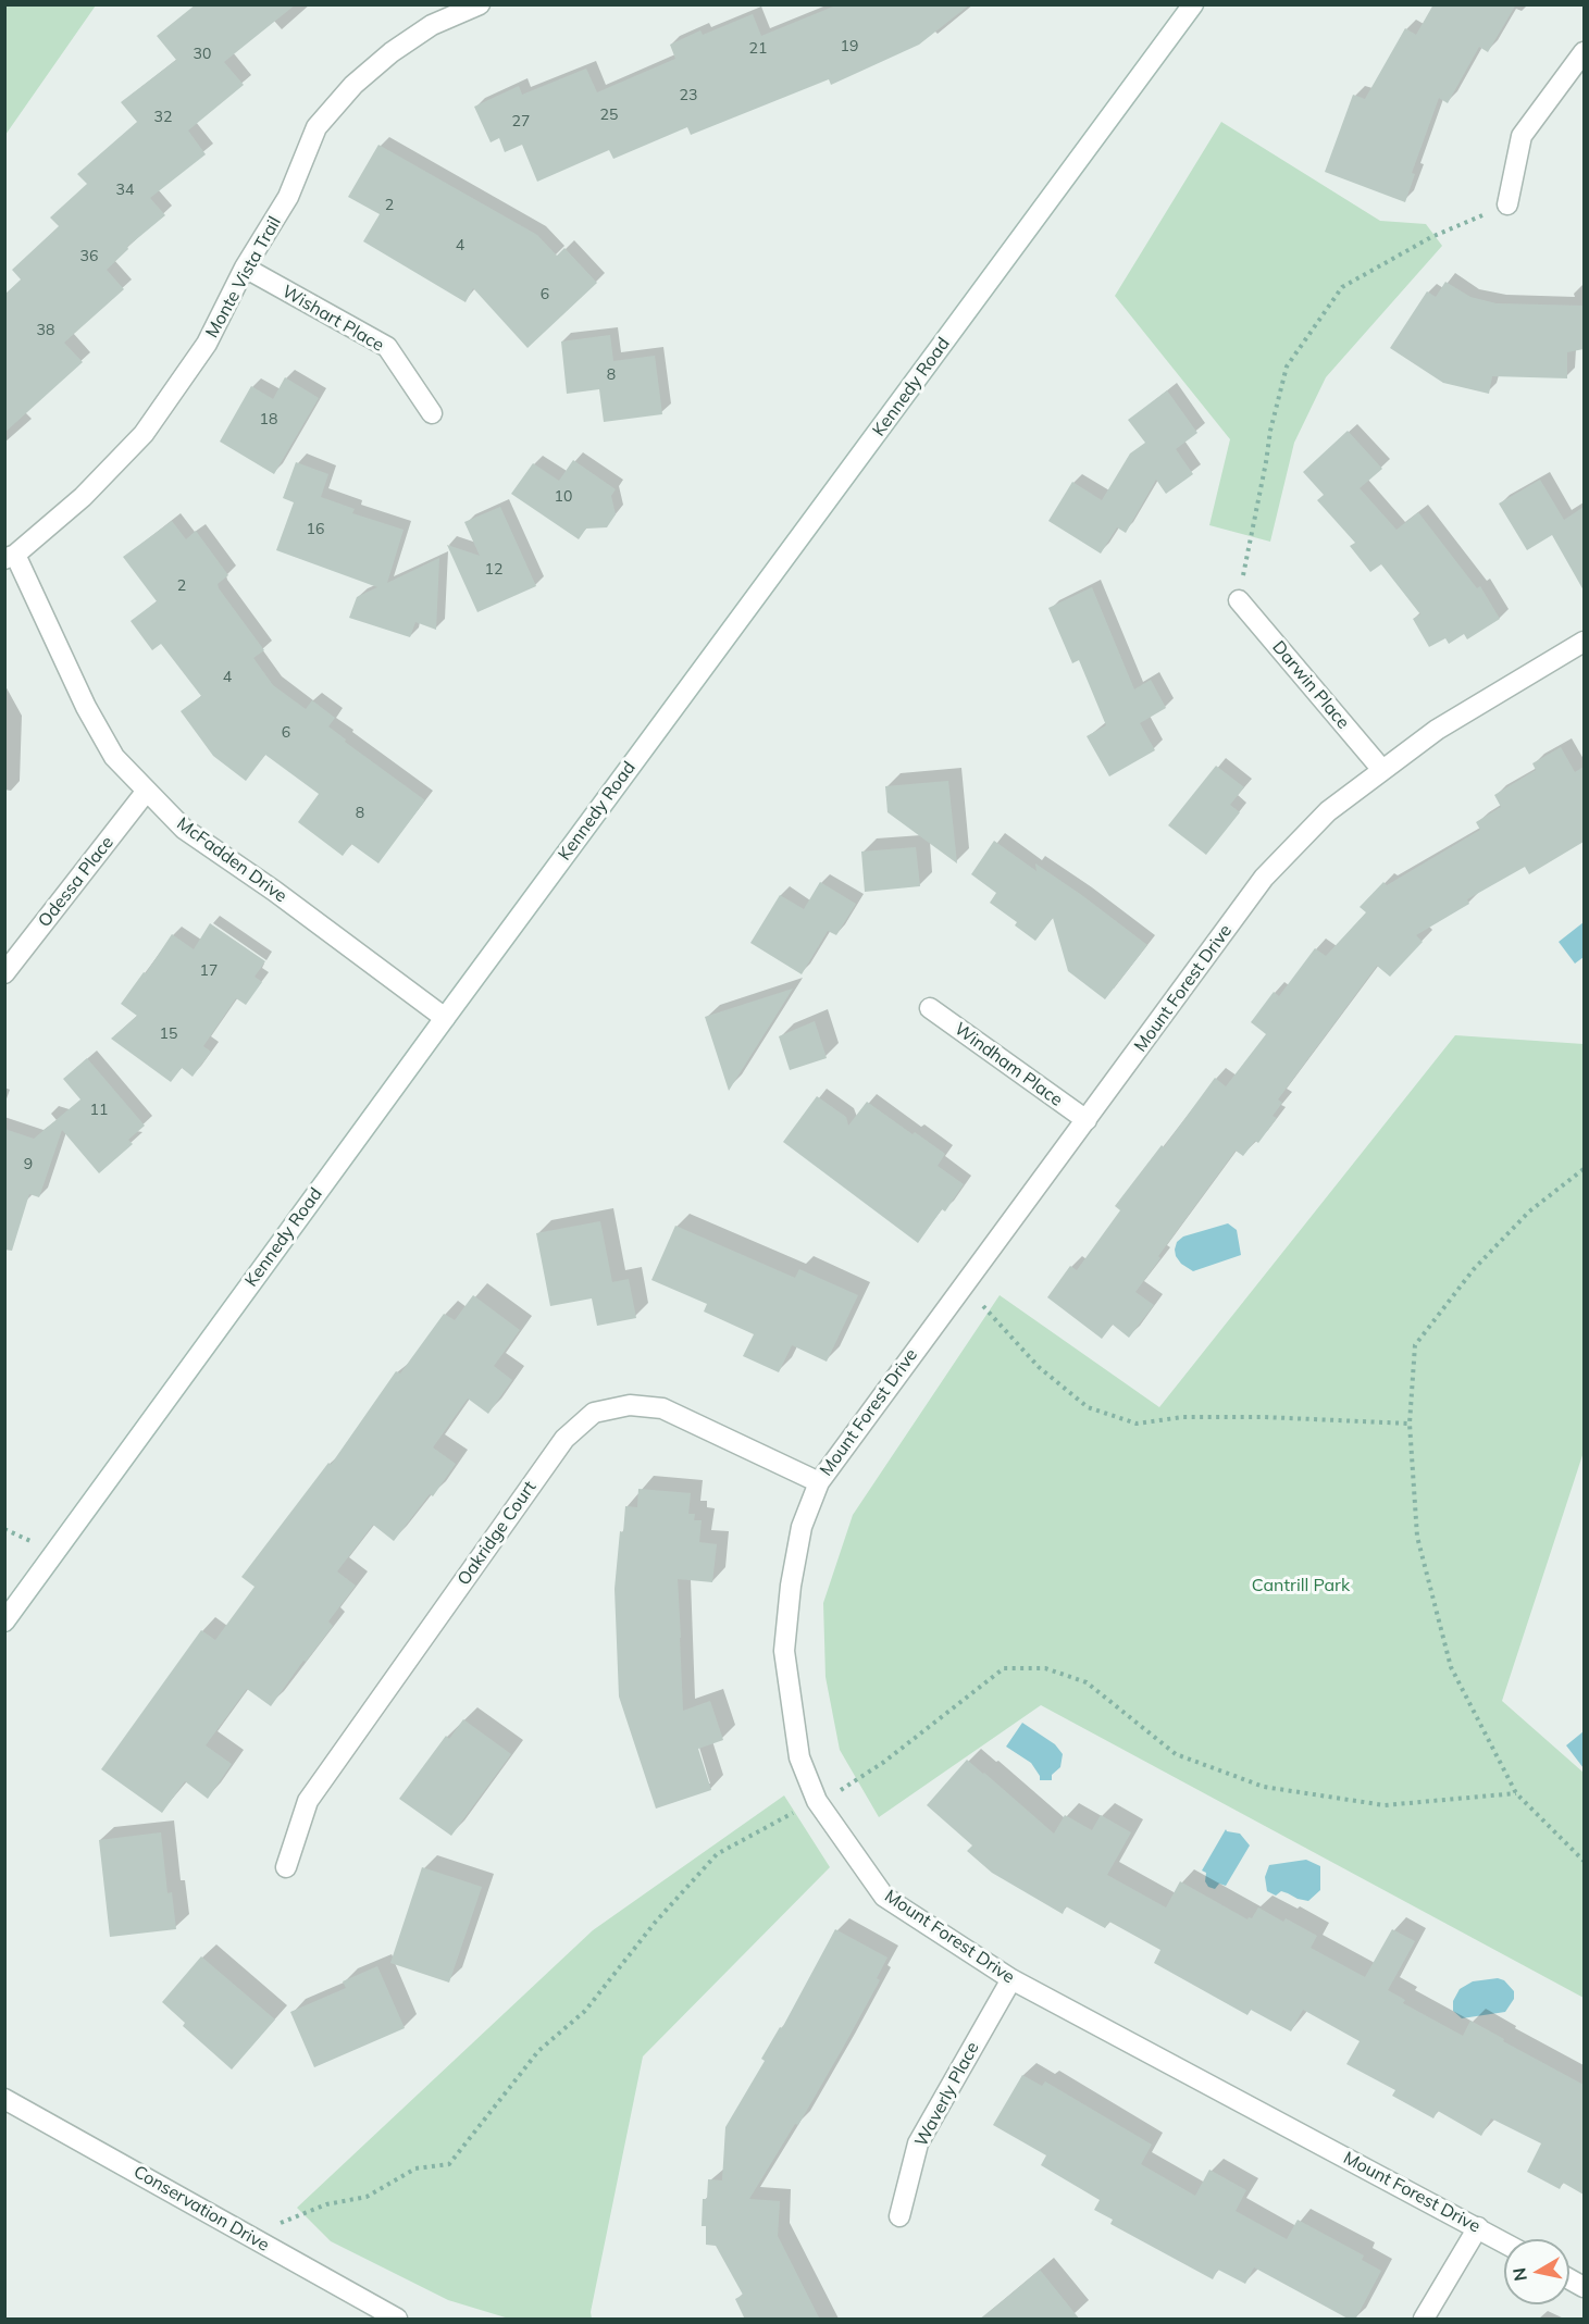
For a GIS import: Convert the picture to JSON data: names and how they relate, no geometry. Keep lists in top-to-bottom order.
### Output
{
  "streets": {
    "street": [
      "Monte Vista Trail",
      "Wishart Place",
      "Kennedy Road",
      "Darwin Place",
      "McFadden Drive",
      "Odessa Place",
      "Mount Forest Drive",
      "Windham Place",
      "Oakridge Court",
      "Waverly Place",
      "Conservation Drive"
    ]
  },
  "crossings": [
    ["Monte Vista Trail", "Wishart Place"],
    ["Monte Vista Trail", "McFadden Drive"],
    ["Kennedy Road", "McFadden Drive"],
    ["Darwin Place", "Mount Forest Drive"],
    ["McFadden Drive", "Odessa Place"],
    ["Mount Forest Drive", "Windham Place"],
    ["Mount Forest Drive", "Oakridge Court"],
    ["Mount Forest Drive", "Waverly Place"]
  ],
  "parks": ["Cantrill Park"],
  "house_numbers": [
    "19",
    "21",
    "30",
    "23",
    "25",
    "32",
    "27",
    "34",
    "2",
    "4",
    "36",
    "6",
    "38",
    "8",
    "18",
    "10",
    "16",
    "12",
    "2",
    "4",
    "6",
    "8",
    "17",
    "15",
    "11",
    "9"
  ],
  "north": "left"
}
